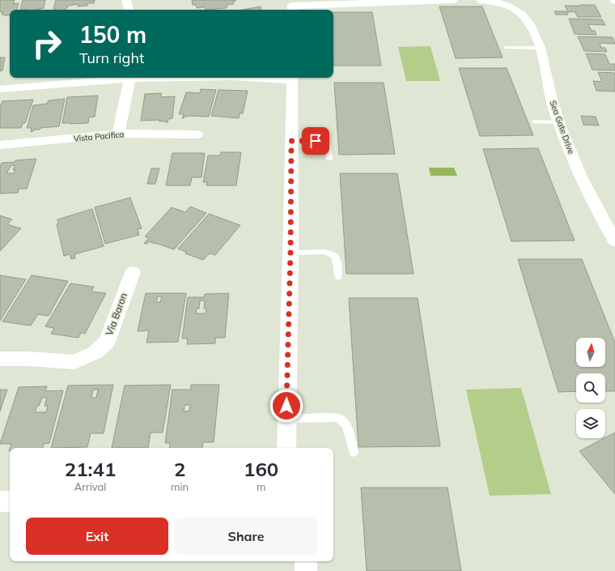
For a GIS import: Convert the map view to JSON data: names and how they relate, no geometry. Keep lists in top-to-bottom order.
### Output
{
  "streets": {
    "street": ["Sea Gate Drive", "Vista Pacifica", "Via Baron"]
  },
  "north": "top",
  "page": {
    "turn": ["150 m", "Turn right"],
    "eta": [
      "21:41",
      "Arrival",
      "2",
      "min",
      "160",
      "m"
    ],
    "buttons": ["Exit", "Share"]
  }
}
